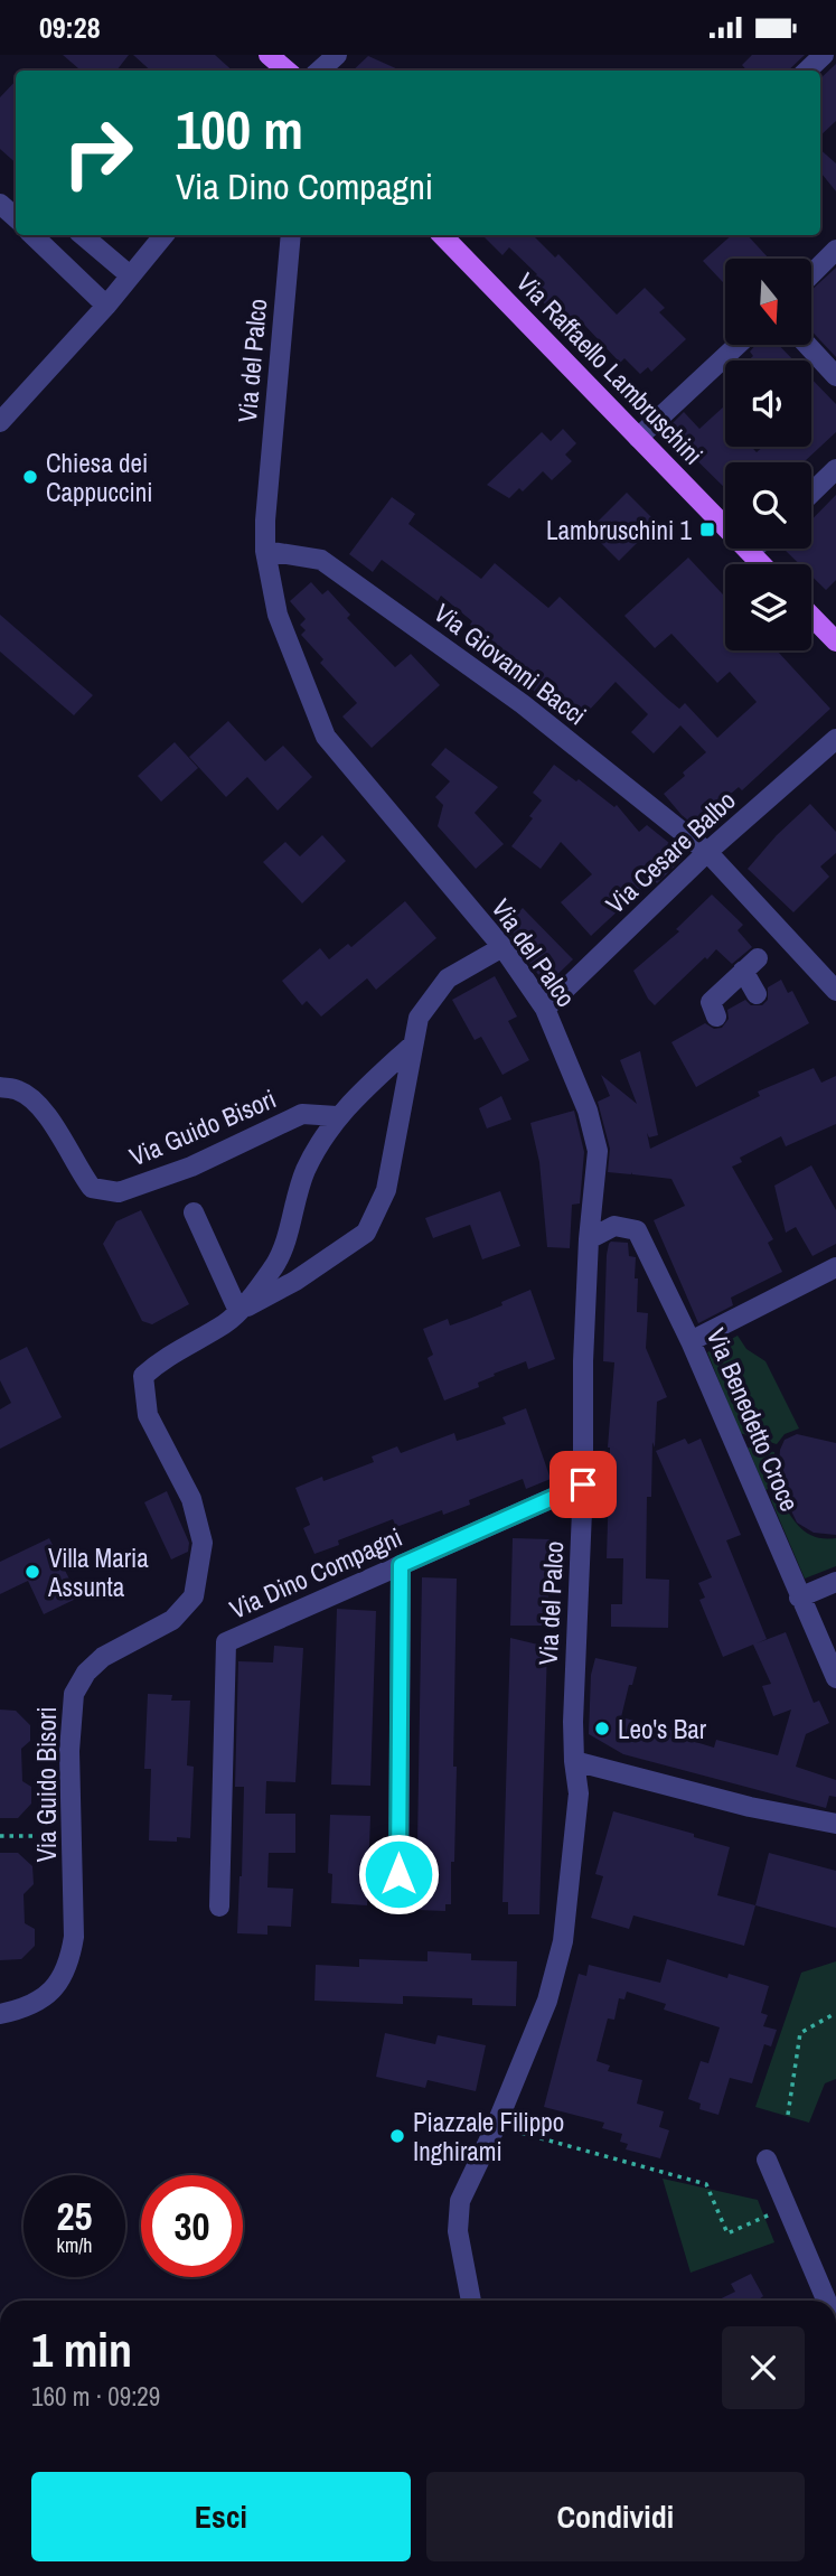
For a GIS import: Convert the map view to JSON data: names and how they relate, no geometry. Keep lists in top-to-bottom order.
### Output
{
  "streets": {
    "main road": ["Via Raffaello Lambruschini"],
    "street": [
      "Via del Palco",
      "Via Giovanni Bacci",
      "Via Cesare Balbo",
      "Via Guido Bisori",
      "Via Benedetto Croce",
      "Via Dino Compagni"
    ]
  },
  "crossings": [
    ["Via del Palco", "Via Giovanni Bacci"],
    ["Via del Palco", "Via Cesare Balbo"],
    ["Via del Palco", "Via Guido Bisori"],
    ["Via del Palco", "Via Benedetto Croce"],
    ["Via del Palco", "Via Dino Compagni"],
    ["Via Giovanni Bacci", "Via Cesare Balbo"]
  ],
  "places": {
    "other": [
      "Chiesa dei Cappuccini",
      "Villa Maria Assunta",
      "Leo's Bar",
      "Piazzale Filippo Inghirami"
    ],
    "transit": ["Lambruschini 1"]
  },
  "north": "bottom",
  "page": {
    "status": "09:28",
    "turn": ["100 m", "Via Dino Compagni"],
    "speed": "25 km/h",
    "limit": "30",
    "heading": ["1 min", "160 m · 09:29"],
    "buttons": ["Esci", "Condividi"]
  }
}
